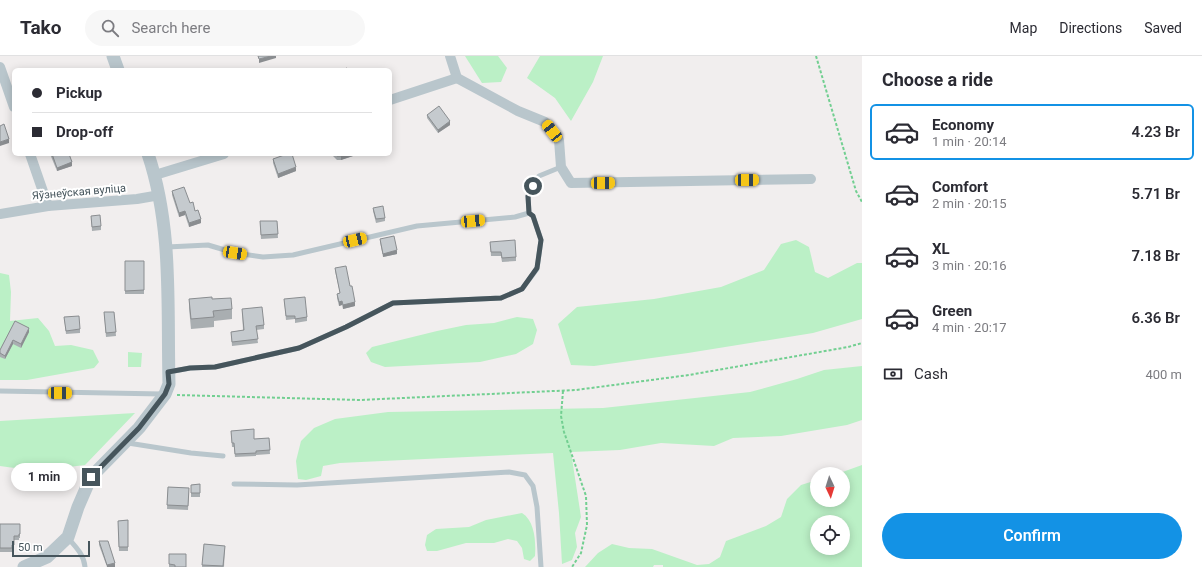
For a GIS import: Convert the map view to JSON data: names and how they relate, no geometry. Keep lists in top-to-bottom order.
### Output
{
  "streets": {
    "street": ["Яўзнеўская вуліца"]
  },
  "scale_bar": "50 m",
  "north": "bottom",
  "page": {
    "header": "Tako",
    "search": "Search here",
    "nav": ["Map", "Directions", "Saved"],
    "heading": "Choose a ride",
    "banner": ["Pickup", "Drop-off"],
    "list": [
      {
        "name": "Economy",
        "note": "1 min · 20:14",
        "value": "4.23 Br"
      },
      {
        "name": "Comfort",
        "note": "2 min · 20:15",
        "value": "5.71 Br"
      },
      {
        "name": "XL",
        "note": "3 min · 20:16",
        "value": "7.18 Br"
      },
      {
        "name": "Green",
        "note": "4 min · 20:17",
        "value": "6.36 Br"
      }
    ],
    "pay": ["Cash", "400 m"],
    "bubble": "1 min",
    "buttons": "Confirm",
    "scale": "50 m"
  }
}
